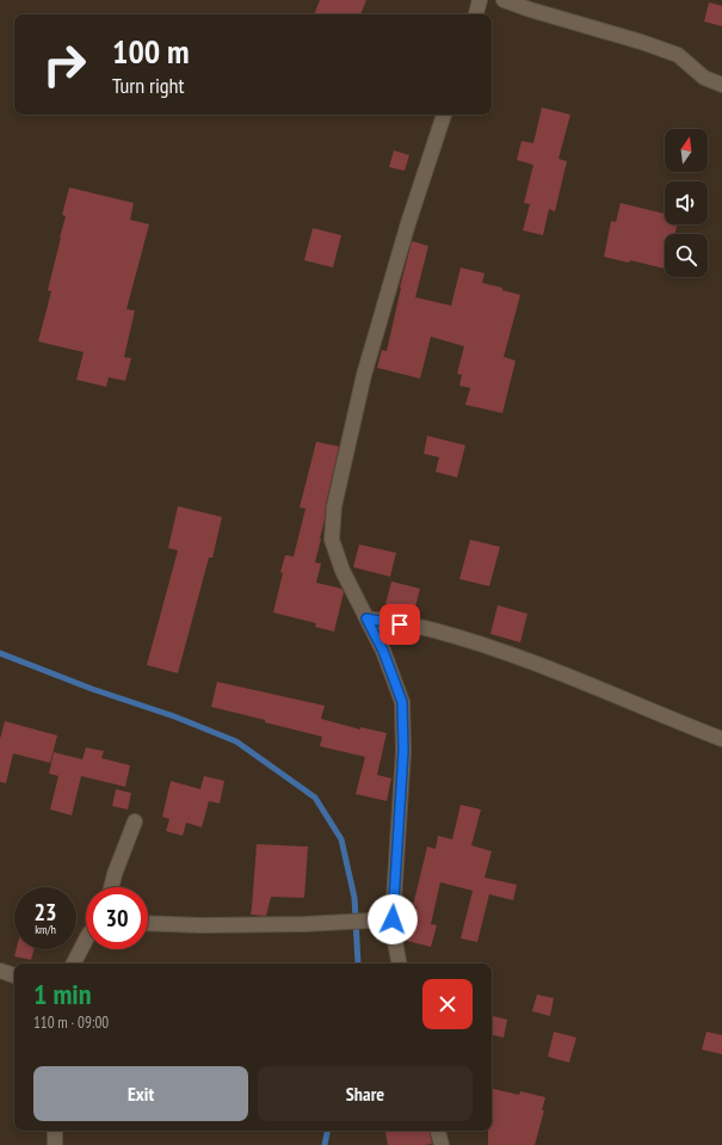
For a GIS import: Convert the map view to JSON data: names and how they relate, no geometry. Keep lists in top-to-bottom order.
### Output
{
  "north": "top",
  "page": {
    "turn": ["100 m", "Turn right"],
    "speed": "23 km/h",
    "limit": "30",
    "heading": ["1 min", "110 m · 09:00"],
    "buttons": ["Exit", "Share"]
  }
}
